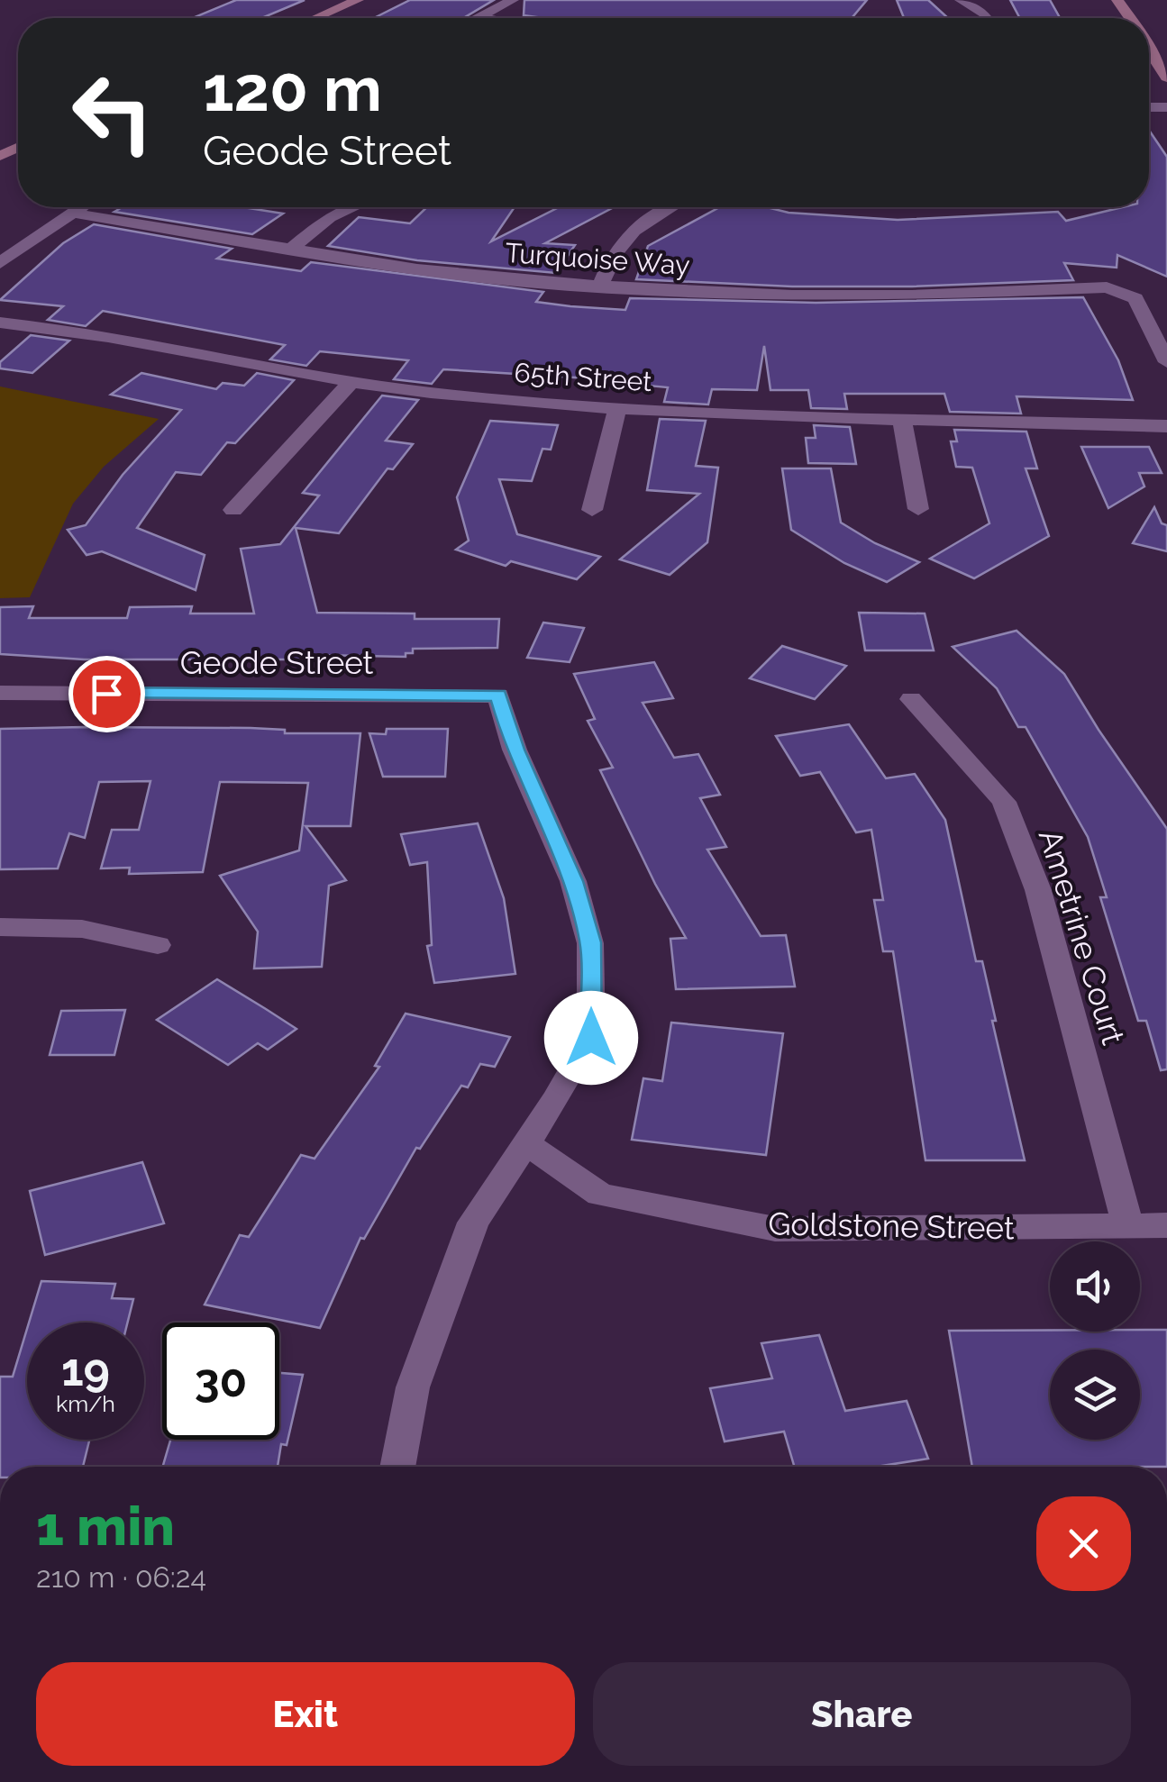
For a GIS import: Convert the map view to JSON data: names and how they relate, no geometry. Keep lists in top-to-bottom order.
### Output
{
  "streets": {
    "street": [
      "Turquoise Way",
      "65th Street",
      "Geode Street",
      "Ametrine Court",
      "Goldstone Street"
    ]
  },
  "crossings": [
    ["Geode Street", "Goldstone Street"],
    ["Ametrine Court", "Goldstone Street"]
  ],
  "page": {
    "turn": ["120 m", "Geode Street"],
    "speed": "19 km/h",
    "limit": "30",
    "heading": ["1 min", "210 m · 06:24"],
    "buttons": ["Exit", "Share"]
  }
}
